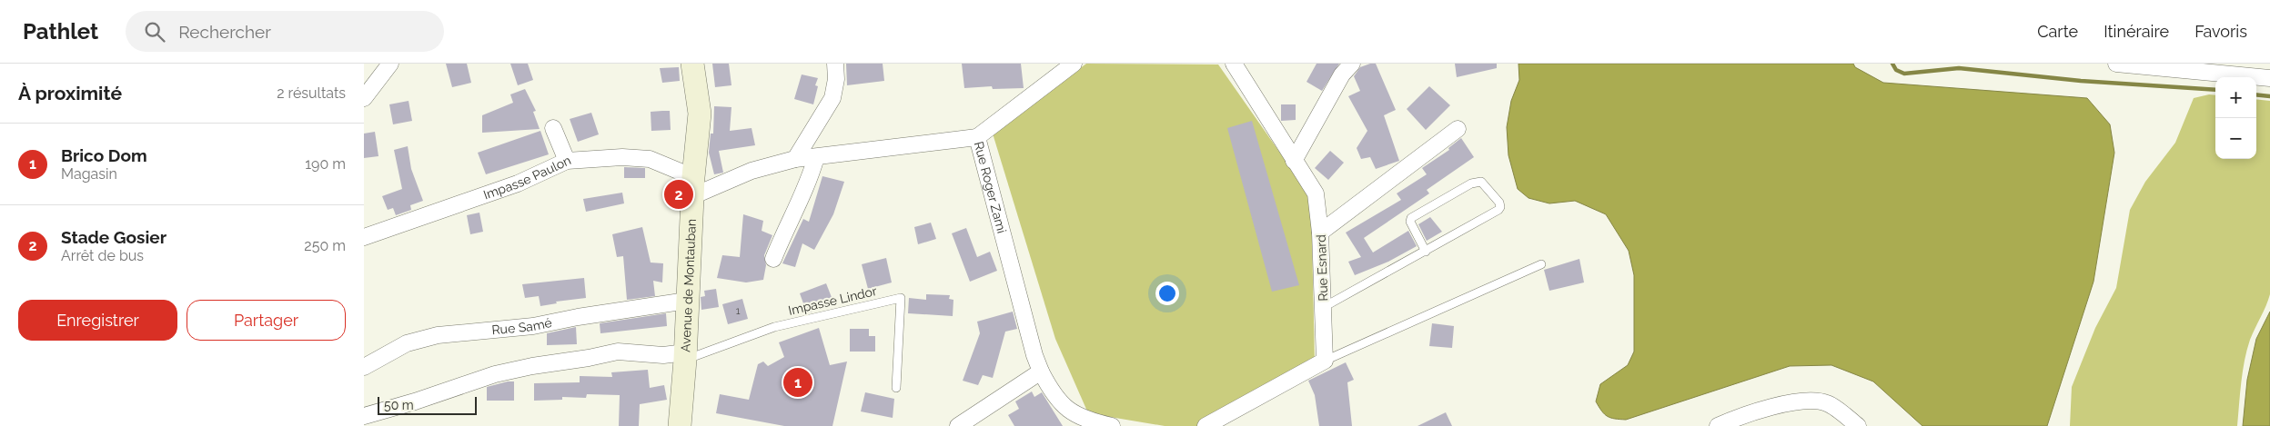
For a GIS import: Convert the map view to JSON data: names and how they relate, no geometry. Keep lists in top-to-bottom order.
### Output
{
  "streets": {
    "main road": ["Avenue de Montauban"],
    "street": [
      "Impasse Paulon",
      "Rue Roger Zami",
      "Rue Esnard",
      "Rue Samé"
    ],
    "lane": ["Impasse Lindor"]
  },
  "crossings": [
    ["Impasse Paulon", "Rue Roger Zami"],
    ["Impasse Paulon", "Avenue de Montauban"],
    ["Rue Roger Zami", "Avenue de Montauban"],
    ["Avenue de Montauban", "Impasse Lindor"],
    ["Avenue de Montauban", "Rue Samé"]
  ],
  "house_numbers": ["1"],
  "scale_bar": "50 m",
  "page": {
    "header": "Pathlet",
    "search": "Rechercher",
    "nav": ["Carte", "Itinéraire", "Favoris"],
    "heading": ["À proximité", "2 résultats"],
    "map_buttons": ["+", "−"],
    "list": [
      {
        "mark": "1",
        "name": "Brico Dom",
        "note": "Magasin",
        "value": "190 m"
      },
      {
        "mark": "2",
        "name": "Stade Gosier",
        "note": "Arrêt de bus",
        "value": "250 m"
      }
    ],
    "pins": ["2", "1"],
    "buttons": ["Enregistrer", "Partager"],
    "scale": "50 m"
  }
}
